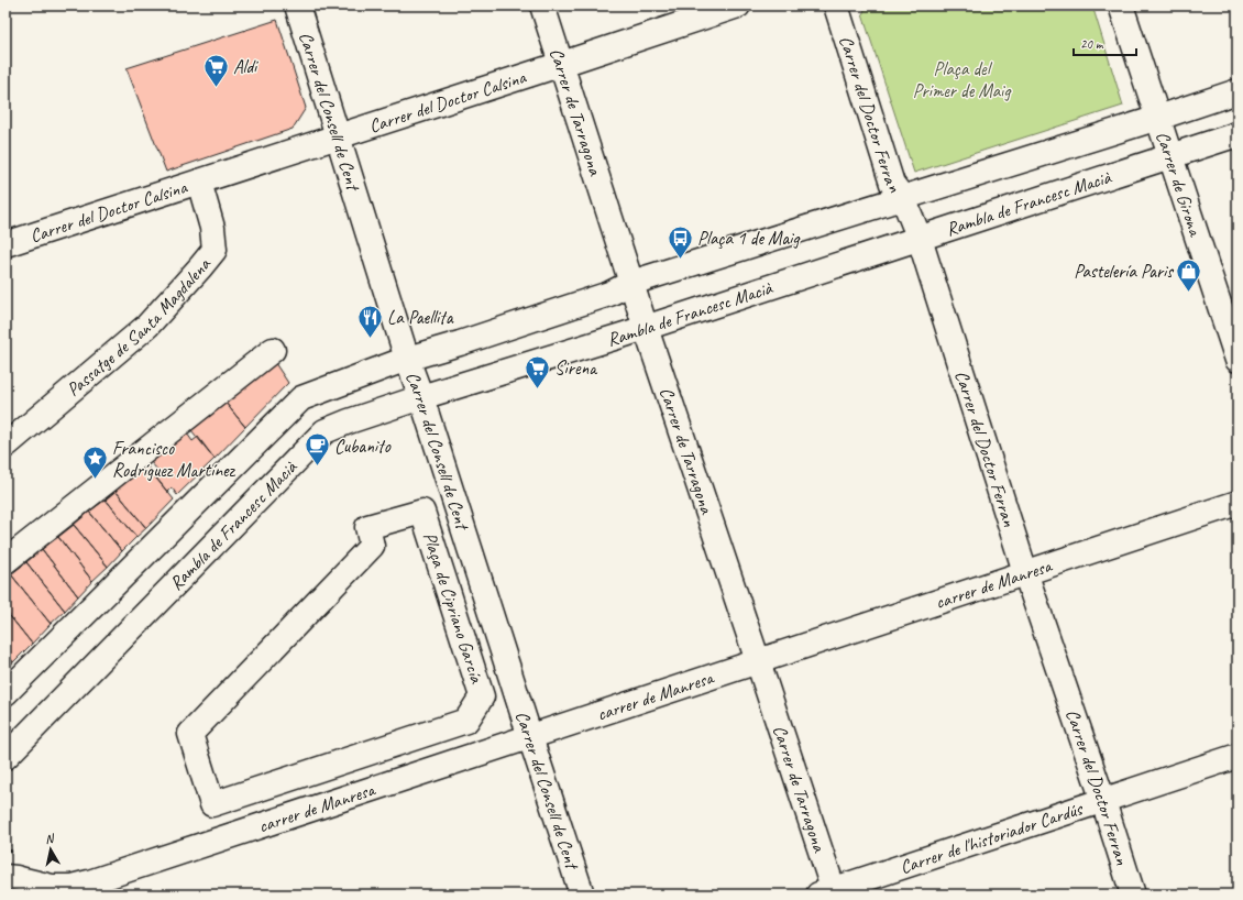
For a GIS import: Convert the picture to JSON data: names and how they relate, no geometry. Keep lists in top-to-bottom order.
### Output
{
  "streets": {
    "street": [
      "Carrer del Doctor Calsina",
      "Carrer del Consell de Cent",
      "Carrer de Tarragona",
      "Carrer del Doctor Ferran",
      "Carrer de Girona",
      "Rambla de Francesc Macià",
      "Passatge de Santa Magdalena",
      "carrer de Manresa",
      "Plaça de Cipriano García",
      "Carrer de l'historiador Cardús"
    ]
  },
  "crossings": [
    ["Carrer del Doctor Calsina", "Carrer del Consell de Cent"],
    ["Carrer del Doctor Calsina", "Carrer de Tarragona"],
    ["Carrer del Doctor Calsina", "Passatge de Santa Magdalena"],
    ["Carrer del Consell de Cent", "Rambla de Francesc Macià"],
    ["Carrer del Consell de Cent", "carrer de Manresa"],
    ["Carrer de Tarragona", "Rambla de Francesc Macià"],
    ["Carrer de Tarragona", "carrer de Manresa"],
    ["Carrer de Tarragona", "Carrer de l'historiador Cardús"],
    ["Carrer del Doctor Ferran", "Rambla de Francesc Macià"],
    ["Carrer del Doctor Ferran", "carrer de Manresa"],
    ["Carrer del Doctor Ferran", "Carrer de l'historiador Cardús"],
    ["Carrer de Girona", "Rambla de Francesc Macià"]
  ],
  "parks": ["Plaça del Primer de Maig"],
  "places": {
    "supermarket": ["Aldi", "Sirena"],
    "bus stop": ["Plaça 1 de Maig"],
    "shop": ["Pastelería Paris"],
    "restaurant": ["La Paellita"],
    "cafe": ["Cubanito"],
    "place": ["Francisco Rodríguez Martínez"]
  },
  "scale_bar": "20 m",
  "north": "top"
}
